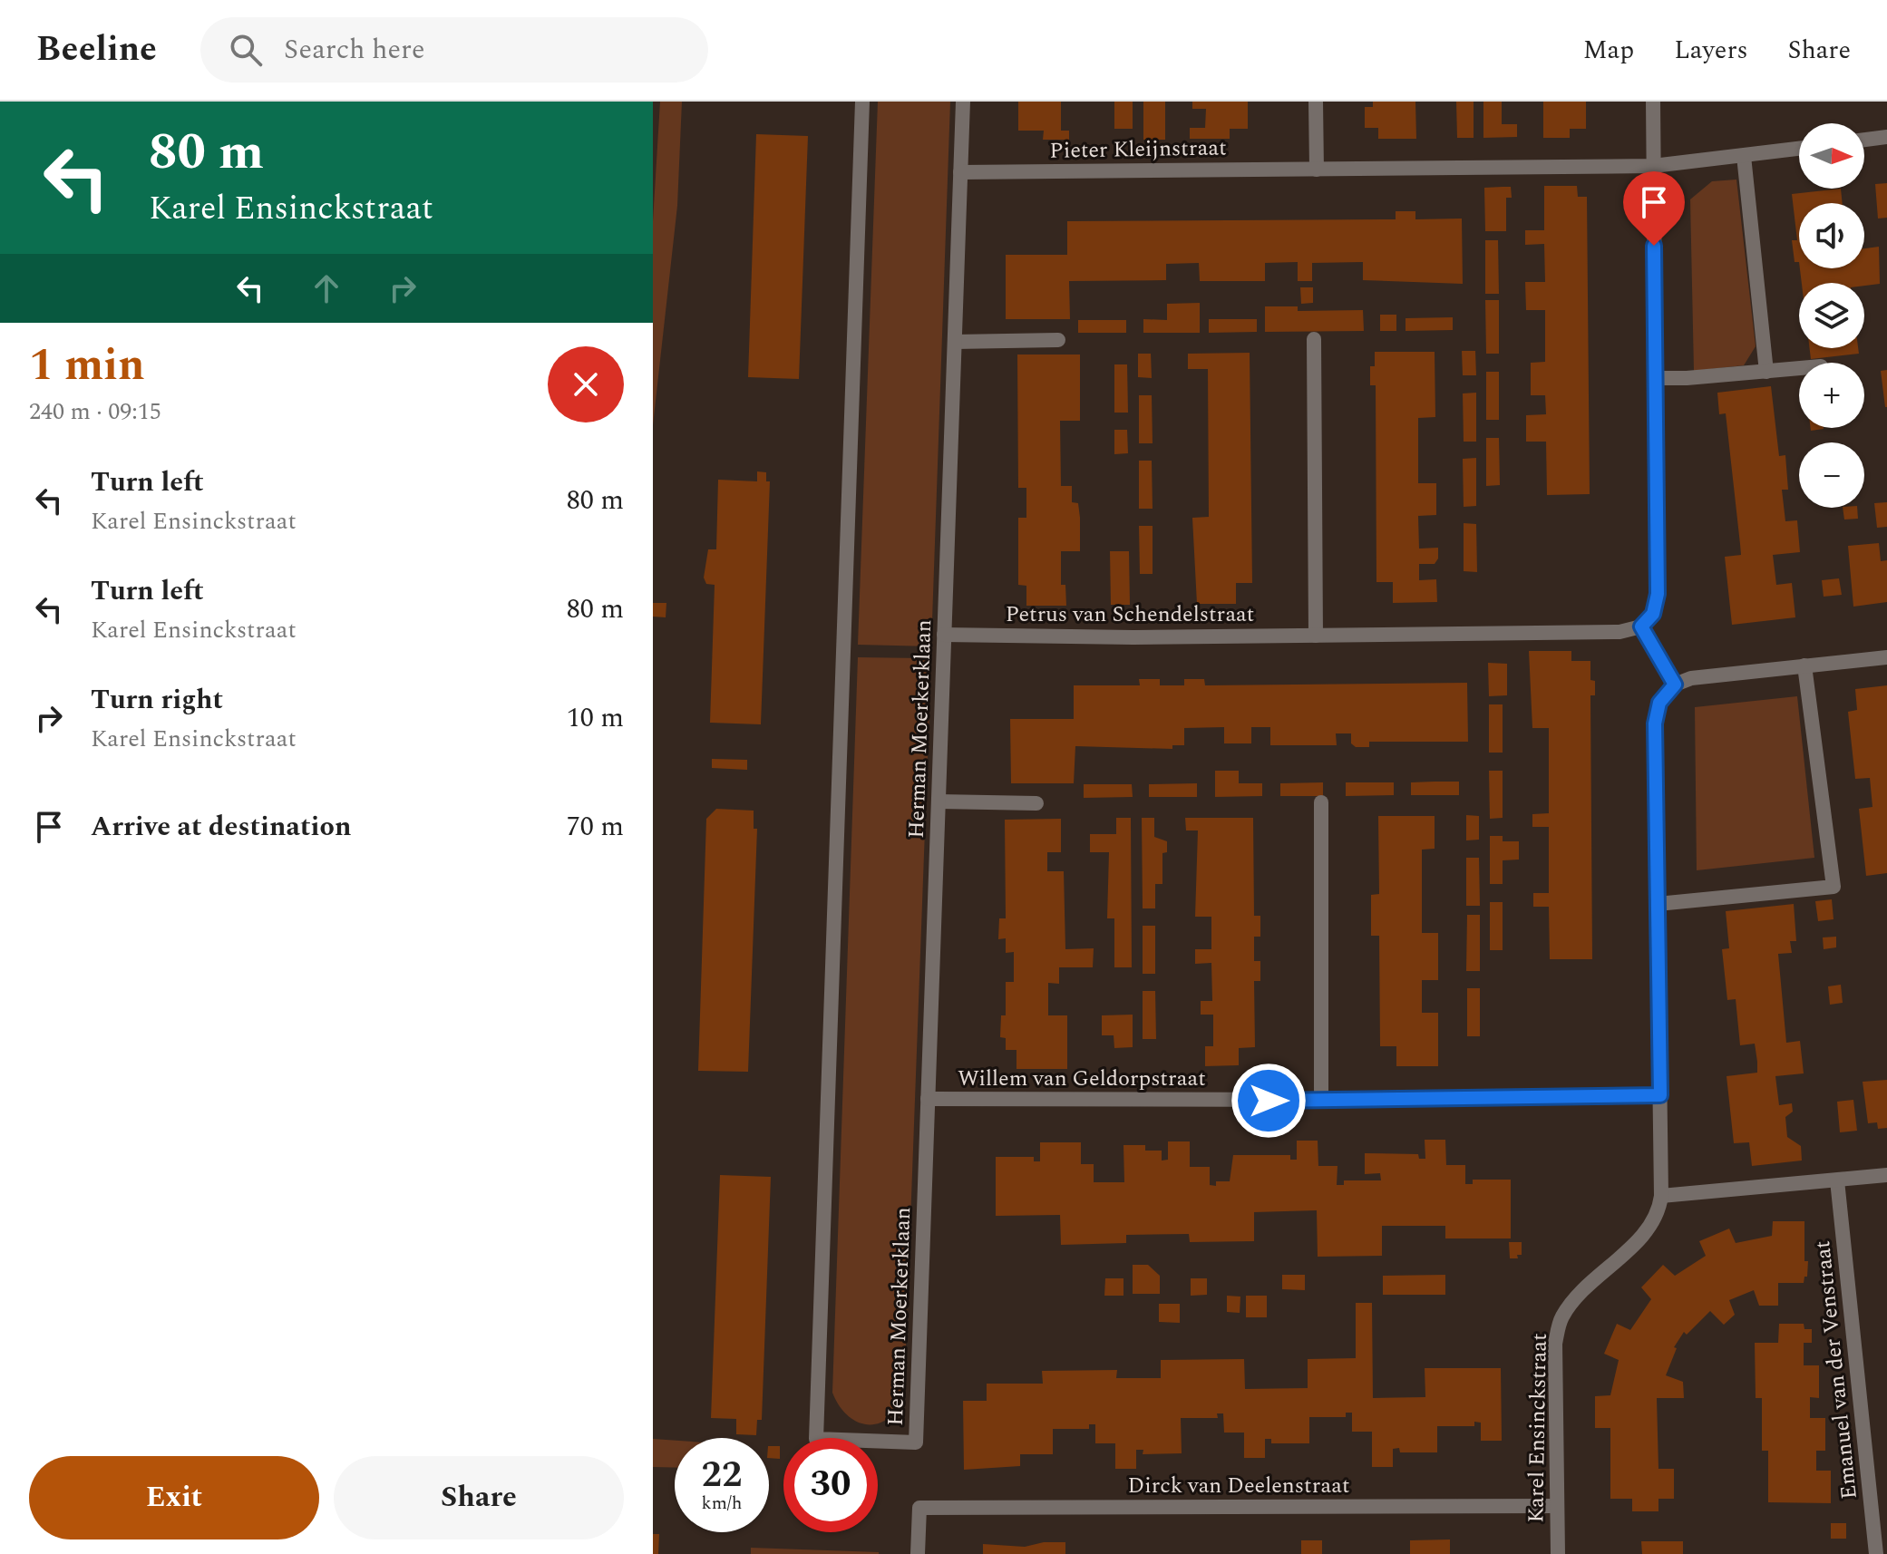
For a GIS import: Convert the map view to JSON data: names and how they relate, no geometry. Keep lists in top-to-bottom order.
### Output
{
  "streets": {
    "street": [
      "Pieter Kleijnstraat",
      "Petrus van Schendelstraat",
      "Herman Moerkerklaan",
      "Willem van Geldorpstraat",
      "Emanuel van der Venstraat",
      "Karel Ensinckstraat",
      "Dirck van Deelenstraat"
    ]
  },
  "crossings": [
    ["Pieter Kleijnstraat", "Herman Moerkerklaan"],
    ["Petrus van Schendelstraat", "Herman Moerkerklaan"],
    ["Herman Moerkerklaan", "Willem van Geldorpstraat"],
    ["Willem van Geldorpstraat", "Karel Ensinckstraat"],
    ["Karel Ensinckstraat", "Dirck van Deelenstraat"]
  ],
  "north": "right",
  "page": {
    "header": "Beeline",
    "search": "Search here",
    "nav": ["Map", "Layers", "Share"],
    "turn": ["80 m", "Karel Ensinckstraat"],
    "map_buttons": ["+", "−"],
    "heading": ["1 min", "240 m · 09:15"],
    "list": [
      {
        "name": "Turn left",
        "note": "Karel Ensinckstraat",
        "value": "80 m"
      },
      {
        "name": "Turn left",
        "note": "Karel Ensinckstraat",
        "value": "80 m"
      },
      {
        "name": "Turn right",
        "note": "Karel Ensinckstraat",
        "value": "10 m"
      },
      {
        "name": "Arrive at destination",
        "value": "70 m"
      }
    ],
    "speed": "22 km/h",
    "limit": "30",
    "buttons": ["Exit", "Share"]
  }
}
